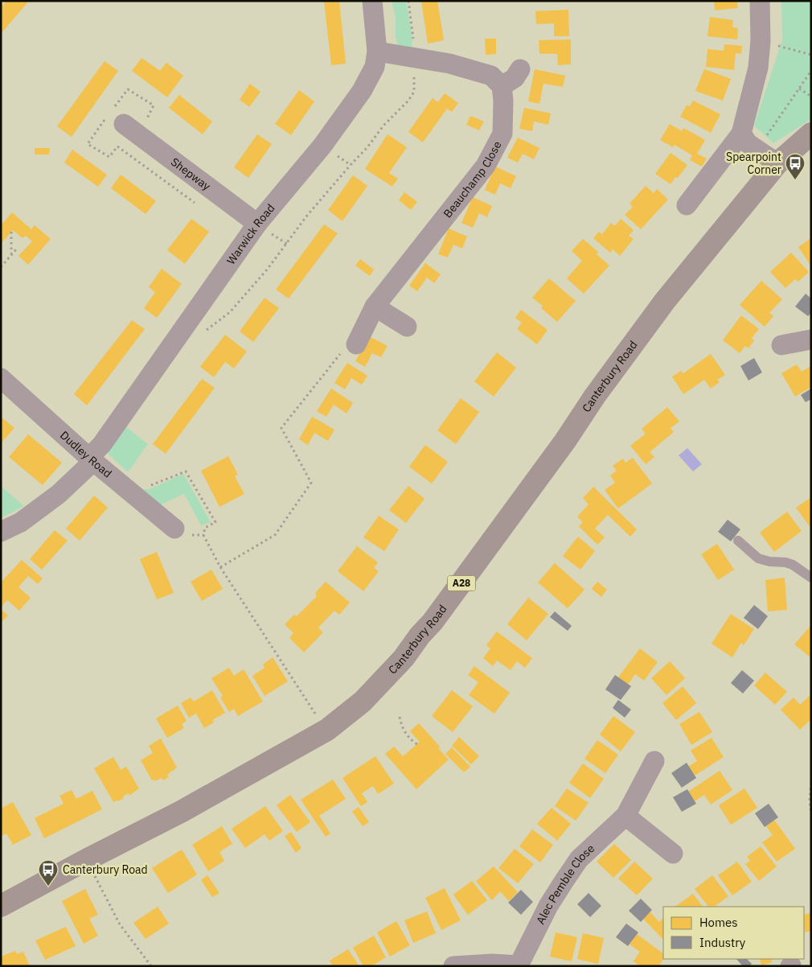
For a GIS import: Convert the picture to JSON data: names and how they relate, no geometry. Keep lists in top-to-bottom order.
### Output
{
  "streets": {
    "highway": ["Canterbury Road", "A28"],
    "street": [
      "Shepway",
      "Beauchamp Close",
      "Warwick Road",
      "Dudley Road",
      "Alec Pemble Close"
    ]
  },
  "crossings": [
    ["Shepway", "Warwick Road"],
    ["Warwick Road", "Dudley Road"]
  ],
  "places": {
    "bus stop": ["Spearpoint Corner", "Canterbury Road"]
  },
  "legend": ["Homes", "Industry"]
}
